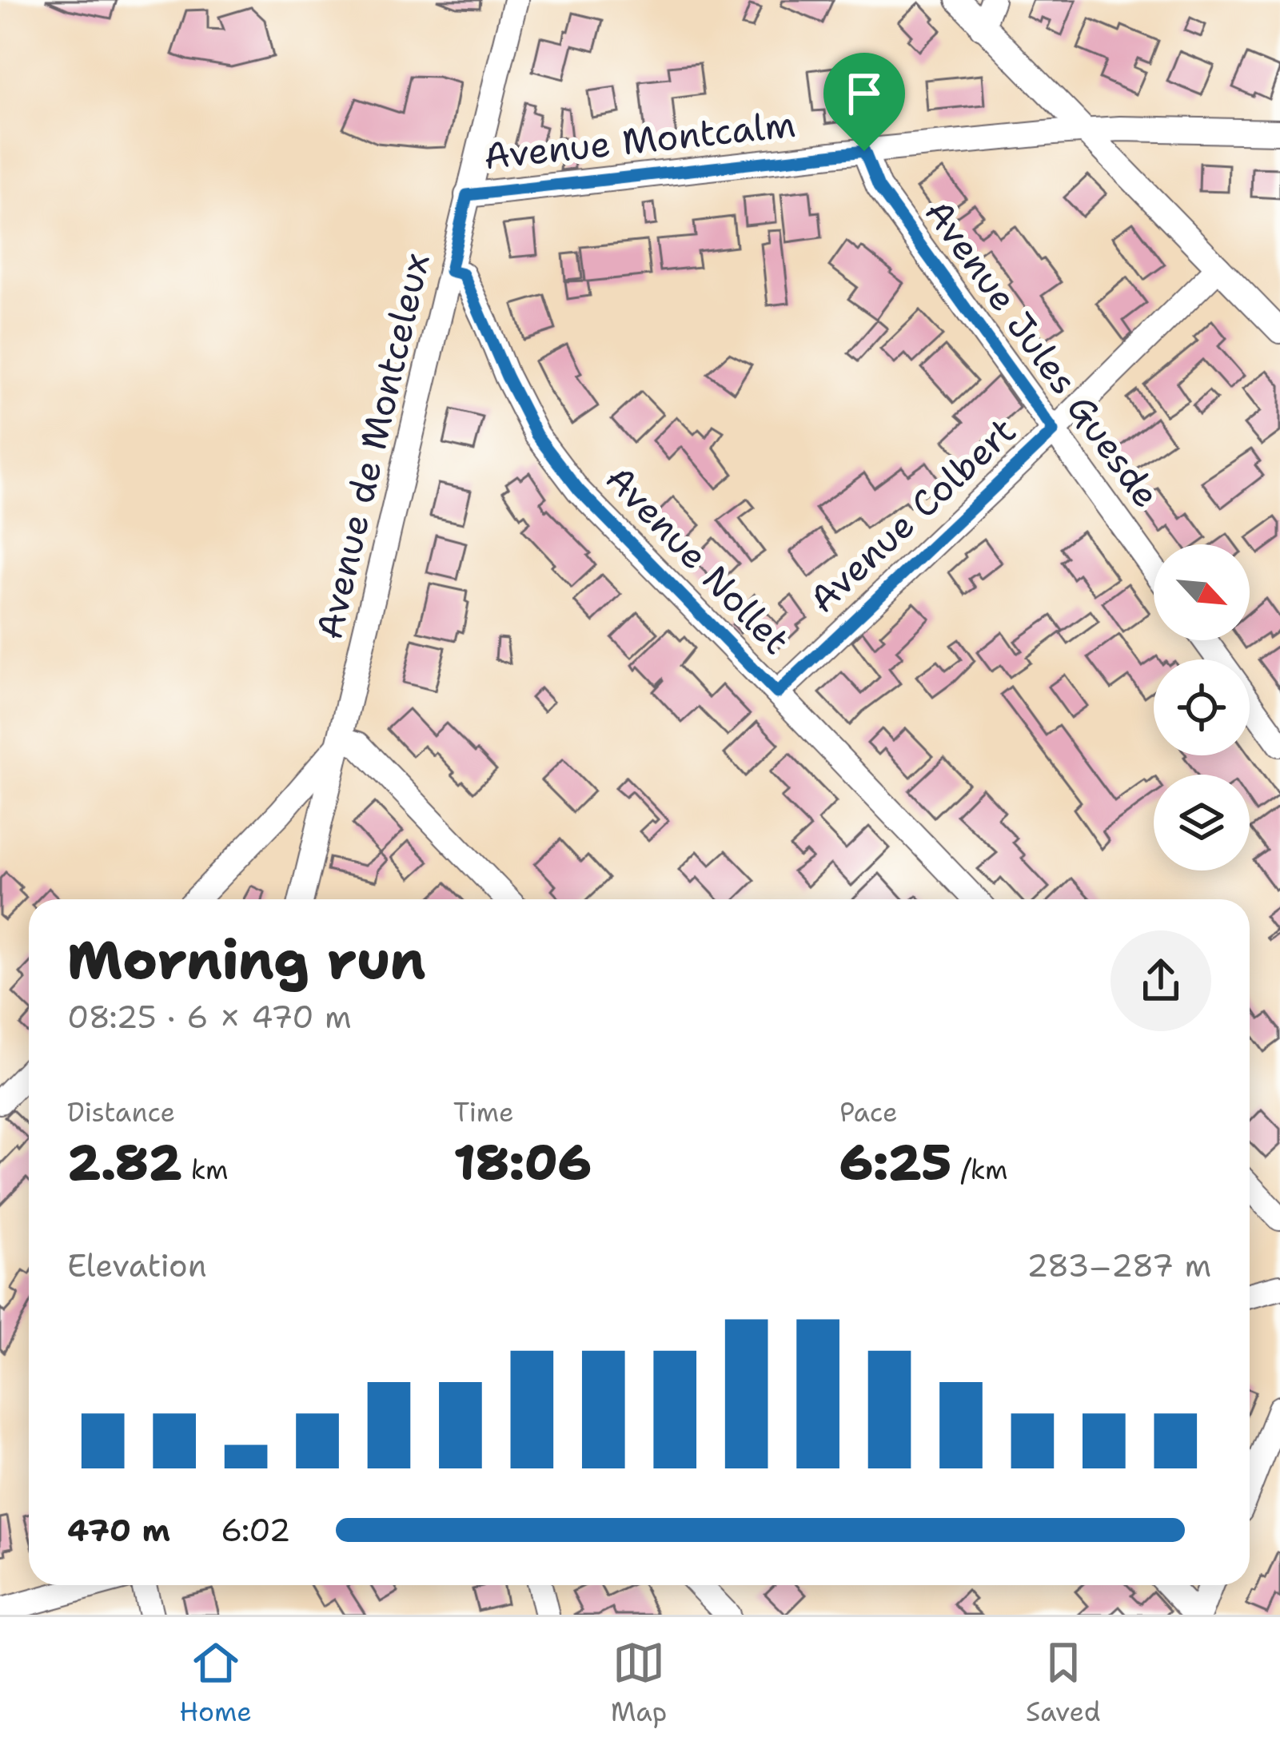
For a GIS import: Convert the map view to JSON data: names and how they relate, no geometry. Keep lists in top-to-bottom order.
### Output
{
  "streets": {
    "street": [
      "Avenue Montcalm",
      "Avenue Jules Guesde",
      "Avenue de Montceleux",
      "Avenue Colbert",
      "Avenue Nollet"
    ]
  },
  "crossings": [
    ["Avenue Montcalm", "Avenue Jules Guesde"],
    ["Avenue Montcalm", "Avenue de Montceleux"],
    ["Avenue Jules Guesde", "Avenue Colbert"],
    ["Avenue de Montceleux", "Avenue Nollet"],
    ["Avenue Colbert", "Avenue Nollet"]
  ],
  "north": "bottom right",
  "page": {
    "heading": ["Morning run", "08:25 · 6 × 470 m"],
    "stats": [
      ["Distance", "2.82 km"],
      ["Time", "18:06"],
      ["Pace", "6:25 /km"]
    ],
    "chart": ["Elevation", "283–287 m"],
    "list": [
      {
        "name": "470 m",
        "note": "6:02"
      }
    ],
    "tabs": ["Home", "Map", "Saved"]
  }
}
